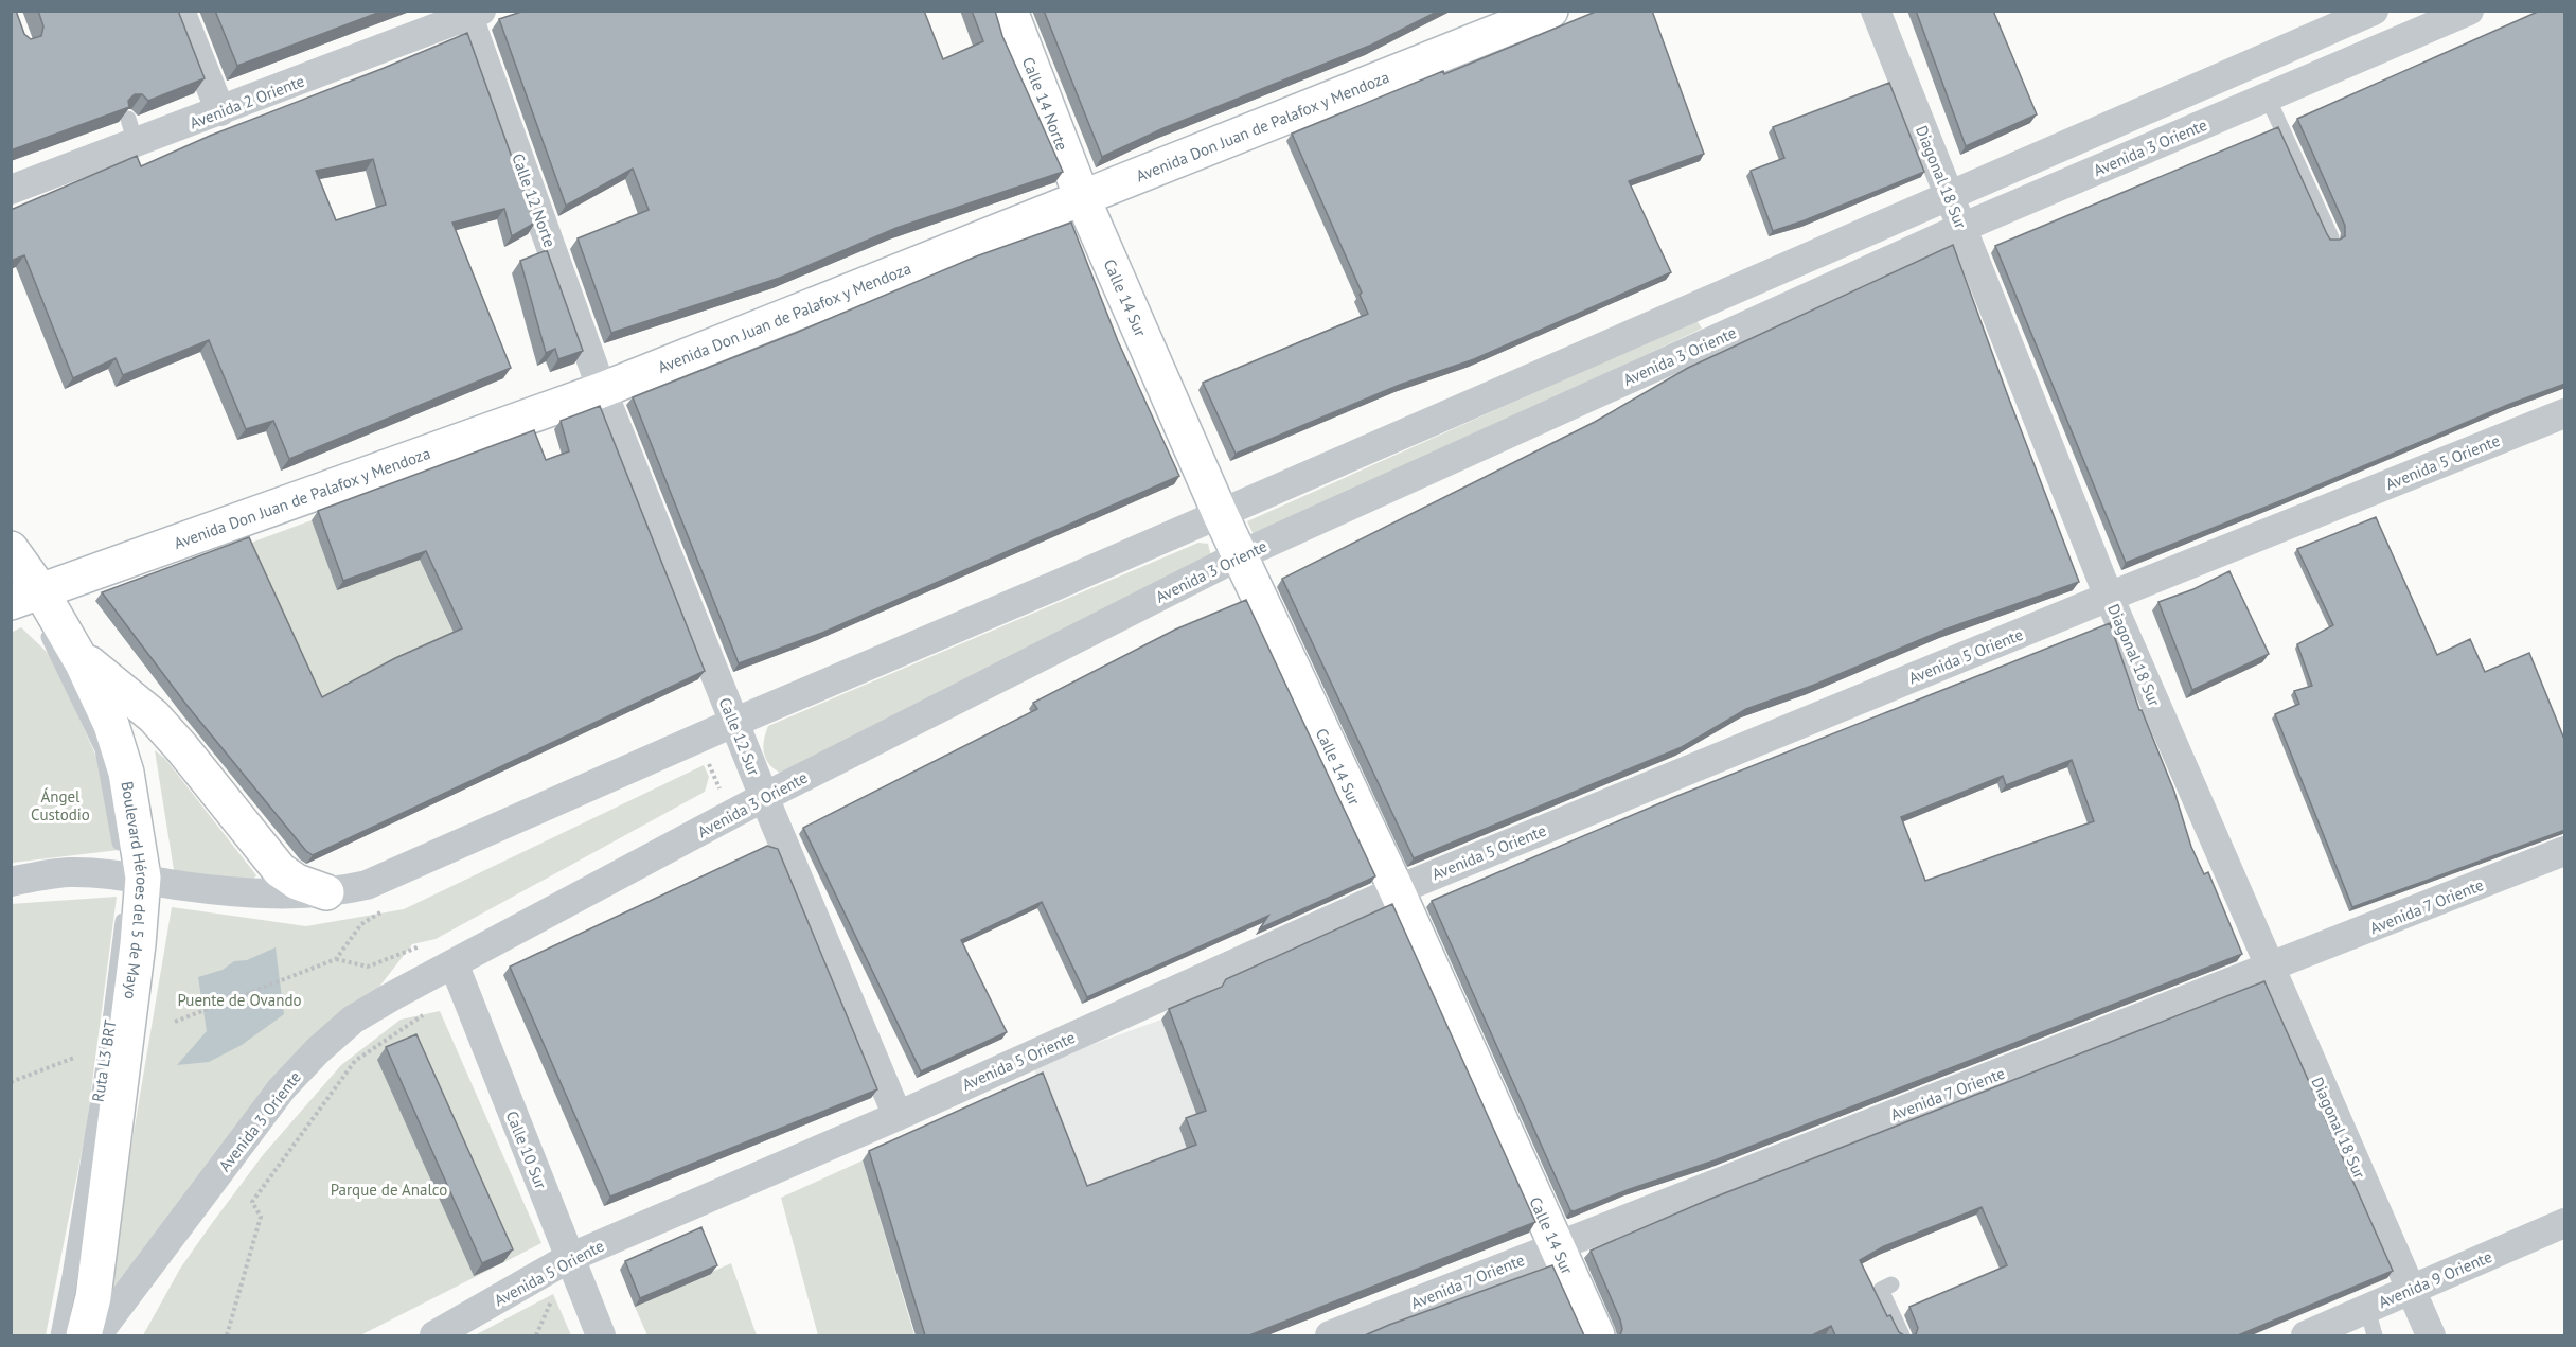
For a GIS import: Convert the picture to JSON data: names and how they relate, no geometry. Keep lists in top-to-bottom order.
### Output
{
  "streets": {
    "main road": [
      "Calle 14 Norte",
      "Avenida Don Juan de Palafox y Mendoza",
      "Calle 14 Sur",
      "Boulevard Héroes del 5 de Mayo"
    ],
    "street": [
      "Avenida 2 Oriente",
      "Avenida 3 Oriente",
      "Diagonal 18 Sur",
      "Calle 12 Norte",
      "Avenida 5 Oriente",
      "Calle 12 Sur",
      "Avenida 7 Oriente",
      "Calle 10 Sur",
      "Avenida 9 Oriente"
    ],
    "lane": ["Ruta L3 BRT"]
  },
  "crossings": [
    ["Avenida 2 Oriente", "Calle 12 Norte"],
    ["Calle 14 Norte", "Avenida Don Juan de Palafox y Mendoza"],
    ["Calle 14 Norte", "Calle 14 Sur"],
    ["Avenida Don Juan de Palafox y Mendoza", "Calle 12 Norte"],
    ["Avenida Don Juan de Palafox y Mendoza", "Calle 14 Sur"],
    ["Avenida Don Juan de Palafox y Mendoza", "Calle 12 Sur"],
    ["Avenida Don Juan de Palafox y Mendoza", "Boulevard Héroes del 5 de Mayo"],
    ["Avenida Don Juan de Palafox y Mendoza", "Ruta L3 BRT"],
    ["Avenida 3 Oriente", "Diagonal 18 Sur"],
    ["Avenida 3 Oriente", "Calle 14 Sur"],
    ["Avenida 3 Oriente", "Calle 12 Sur"],
    ["Avenida 3 Oriente", "Calle 10 Sur"],
    ["Diagonal 18 Sur", "Avenida 5 Oriente"],
    ["Diagonal 18 Sur", "Avenida 7 Oriente"],
    ["Diagonal 18 Sur", "Avenida 9 Oriente"],
    ["Calle 12 Norte", "Calle 12 Sur"],
    ["Calle 14 Sur", "Avenida 5 Oriente"],
    ["Calle 14 Sur", "Avenida 7 Oriente"],
    ["Avenida 5 Oriente", "Calle 12 Sur"],
    ["Avenida 5 Oriente", "Calle 10 Sur"],
    ["Boulevard Héroes del 5 de Mayo", "Ruta L3 BRT"]
  ],
  "parks": ["Ángel Custodio", "Puente de Ovando", "Parque de Analco"]
}
